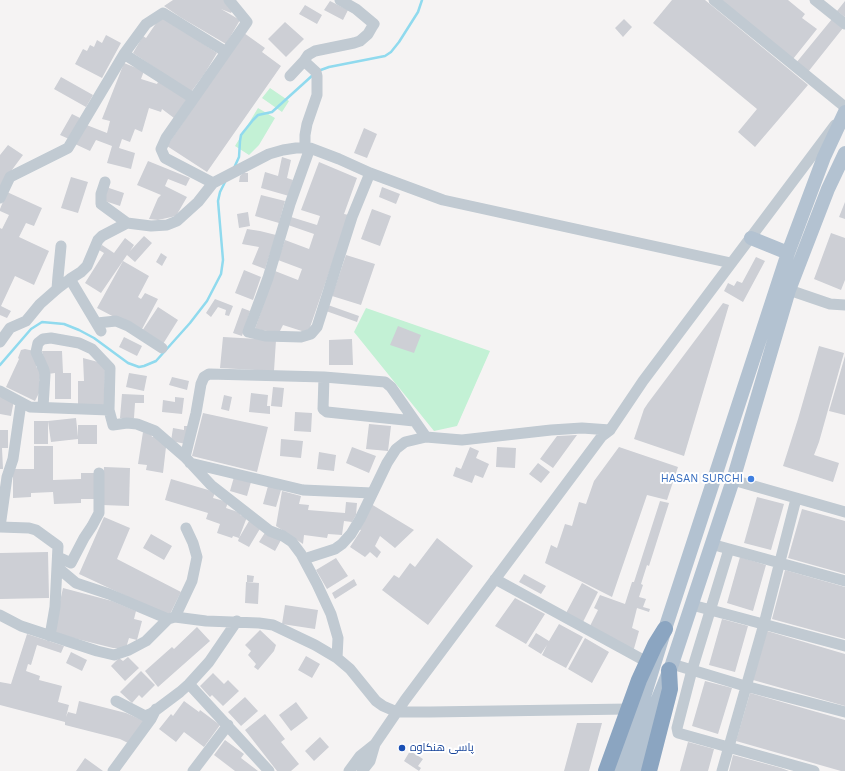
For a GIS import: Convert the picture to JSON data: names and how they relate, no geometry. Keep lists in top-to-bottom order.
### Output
{
  "places": ["HASAN SURCHI", "پاسی هنكاوه‌"]
}
